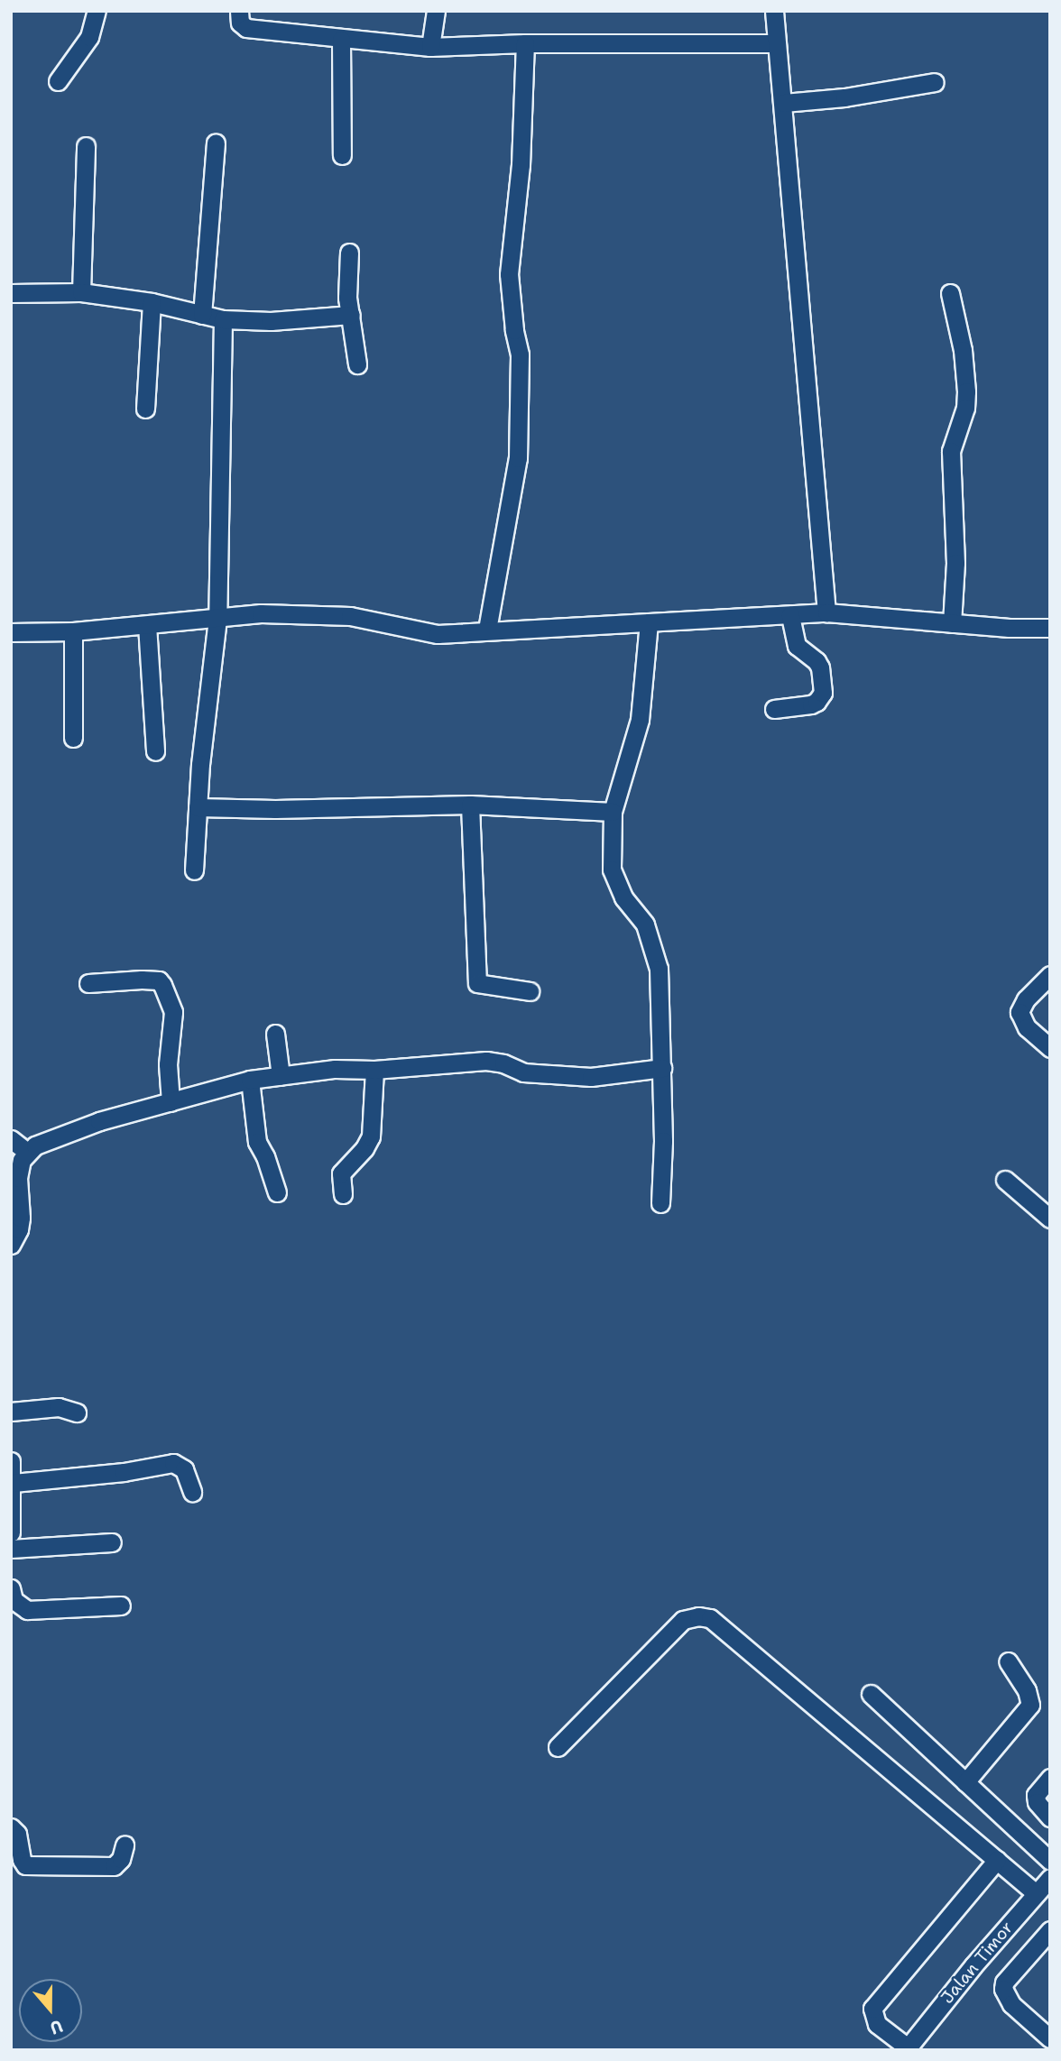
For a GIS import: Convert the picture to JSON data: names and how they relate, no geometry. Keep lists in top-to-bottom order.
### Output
{
  "streets": {
    "street": ["Jalan Timor"]
  },
  "north": "bottom"
}
